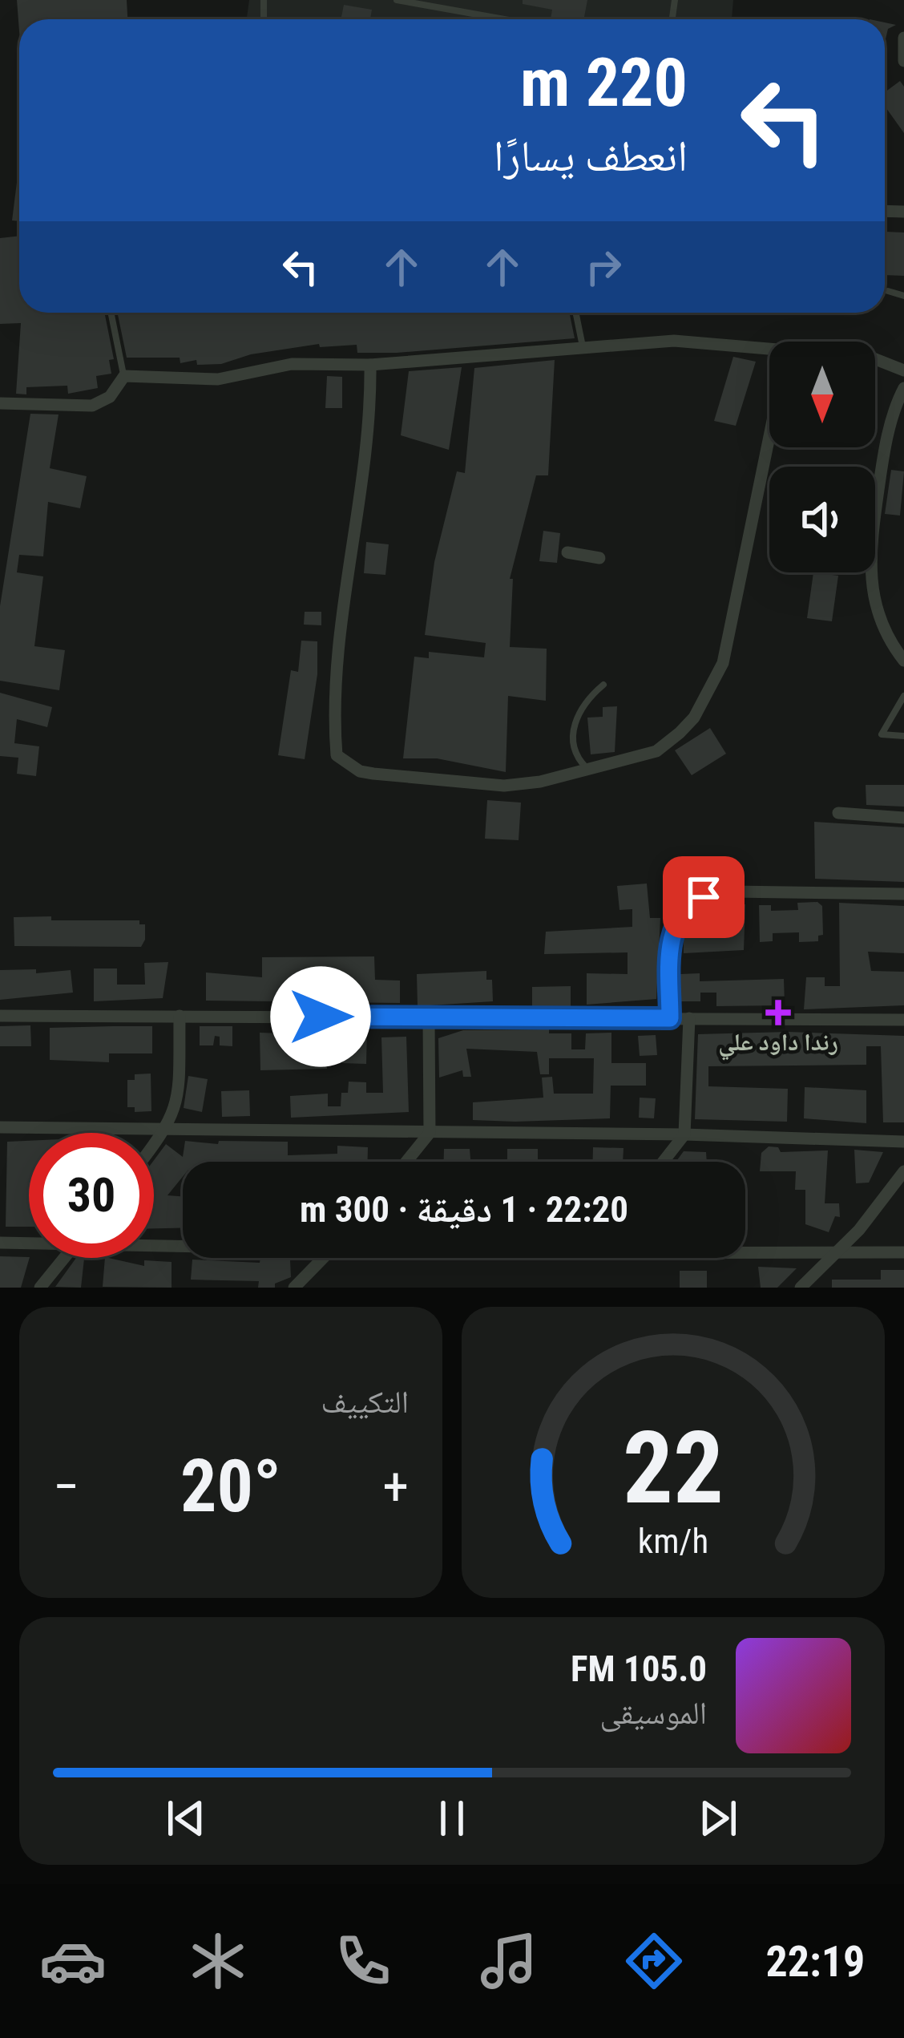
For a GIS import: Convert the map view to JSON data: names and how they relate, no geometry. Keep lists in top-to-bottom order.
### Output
{
  "places": {
    "health": ["رندا داود علي"]
  },
  "north": "bottom",
  "page": {
    "turn": ["220 m", "انعطف يسارًا"],
    "limit": "30",
    "trip": "22:20 · 1 دقيقة · 300 m",
    "tile": "التكييف",
    "heat": ["−", "20°", "+"],
    "song": ["105.0 FM", "الموسيقى"],
    "tabs": "22:19",
    "gauge": ["22", "km/h"]
  }
}
